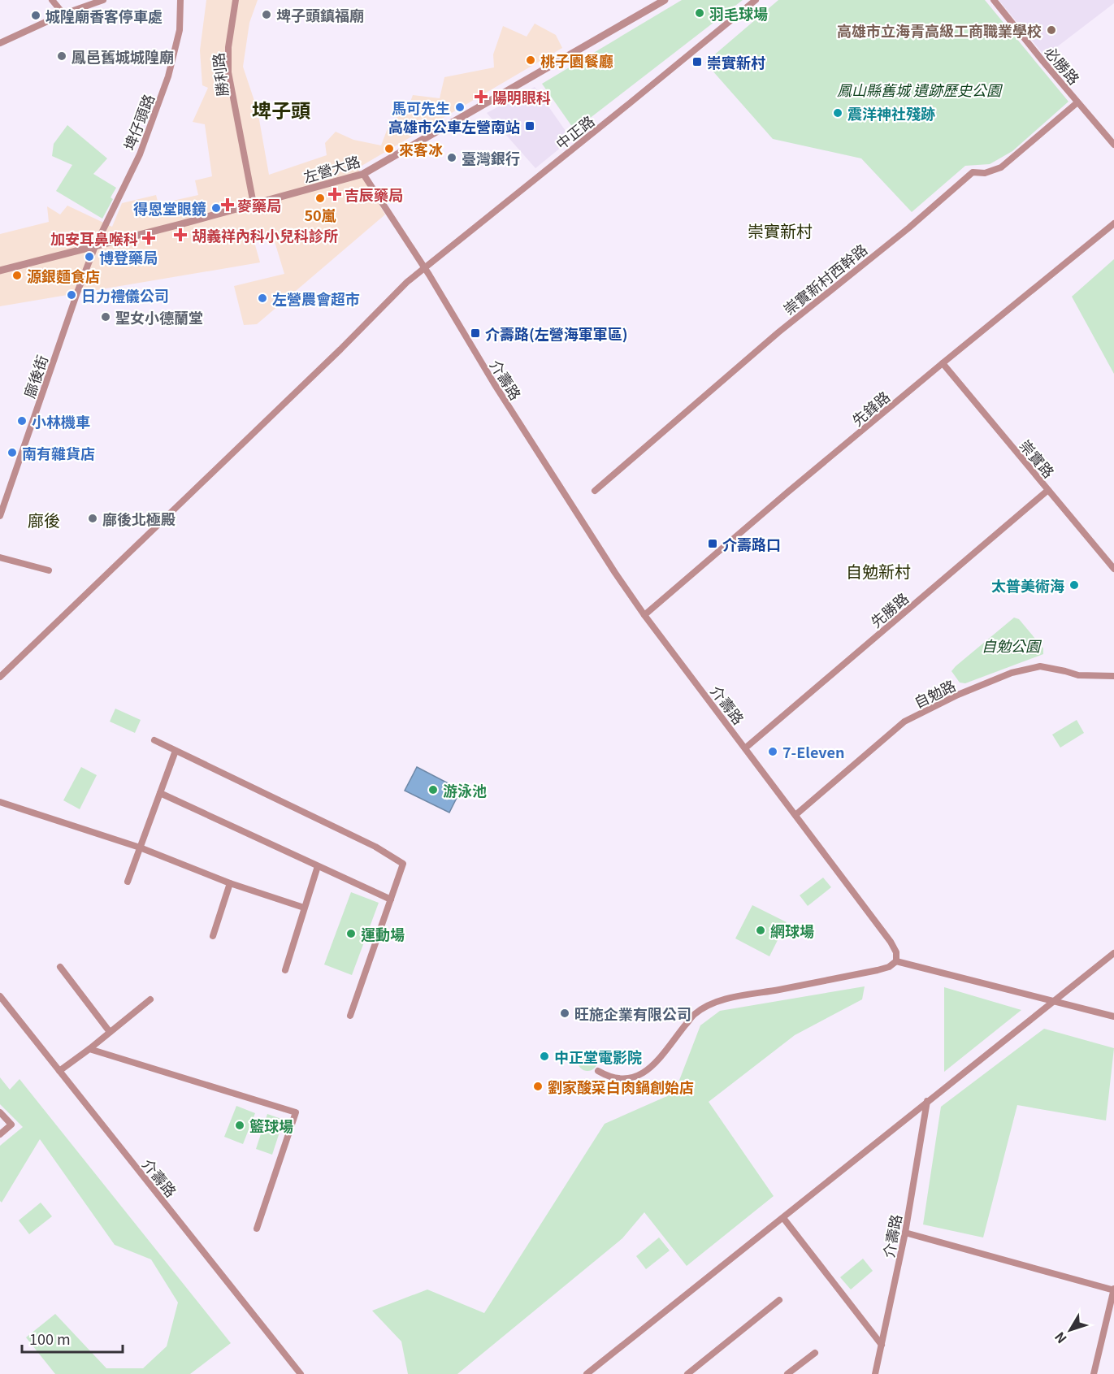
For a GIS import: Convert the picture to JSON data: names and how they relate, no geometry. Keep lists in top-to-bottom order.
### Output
{
  "streets": {
    "street": [
      "必勝路",
      "勝利路",
      "埤仔頭路",
      "中正路",
      "左營大路",
      "崇實新村西幹路",
      "廍後街",
      "介壽路",
      "先鋒路",
      "崇實路",
      "先勝路",
      "自勉路"
    ]
  },
  "crossings": [
    ["必勝路", "崇實新村西幹路"],
    ["勝利路", "左營大路"],
    ["埤仔頭路", "左營大路"],
    ["埤仔頭路", "廍後街"],
    ["中正路", "介壽路"],
    ["左營大路", "廍後街"],
    ["左營大路", "介壽路"],
    ["介壽路", "先鋒路"],
    ["介壽路", "先勝路"],
    ["介壽路", "自勉路"],
    ["先鋒路", "崇實路"],
    ["崇實路", "先勝路"]
  ],
  "districts": [
    "埤子頭",
    "崇實新村",
    "廍後",
    "自勉新村"
  ],
  "parks": ["鳳山縣舊城 遺跡歷史公園", "自勉公園"],
  "places": {
    "other": [
      "羽毛球場",
      "埤子頭鎮福廟",
      "城隍廟香客停車處",
      "高雄市立海青高級工商職業學校",
      "鳳邑舊城城隍廟",
      "桃子園餐廳",
      "馬可先生",
      "震洋神社殘跡",
      "來客冰",
      "臺灣銀行",
      "50嵐",
      "得恩堂眼鏡",
      "博登藥局",
      "源銀麵食店",
      "日力禮儀公司",
      "左營農會超市",
      "聖女小德蘭堂",
      "小林機車",
      "南有雜貨店",
      "廍後北極殿",
      "太普美術海",
      "7-Eleven",
      "游泳池",
      "網球場",
      "運動場",
      "旺施企業有限公司",
      "中正堂電影院",
      "劉家酸菜白肉鍋創始店",
      "籃球場"
    ],
    "transit": [
      "崇實新村",
      "高雄市公車左營南站",
      "介壽路(左營海軍軍區)",
      "介壽路口"
    ],
    "health": [
      "陽明眼科",
      "吉辰藥局",
      "麥藥局",
      "胡義祥內科小兒科診所",
      "加安耳鼻喉科"
    ]
  },
  "scale_bar": "100 m",
  "north": "bottom left"
}
